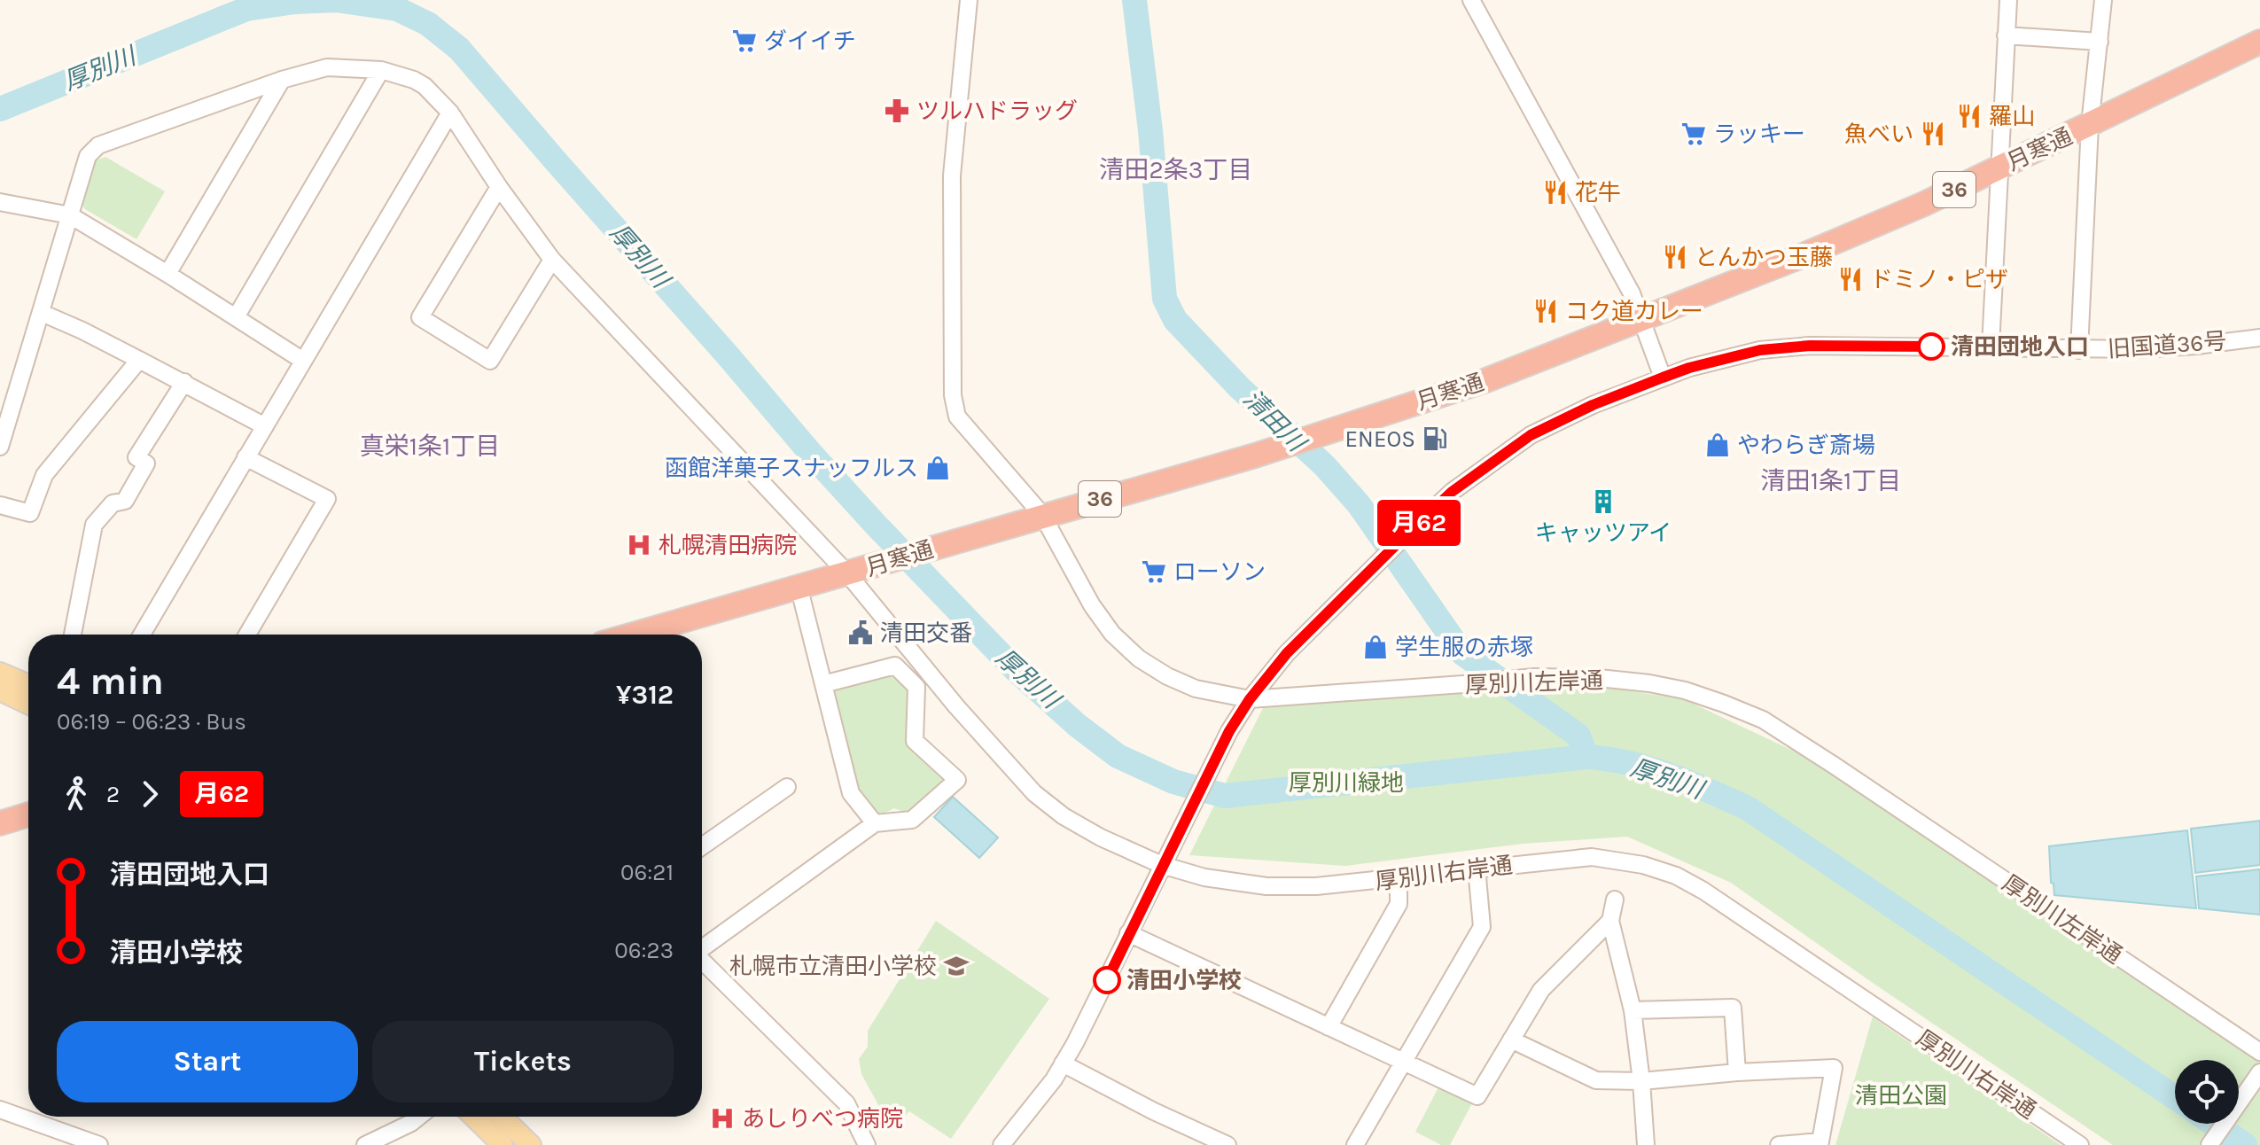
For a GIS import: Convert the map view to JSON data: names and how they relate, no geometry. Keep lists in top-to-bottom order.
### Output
{
  "streets": {
    "highway": ["月寒通", "36"],
    "street": ["旧国道36号", "厚別川左岸通", "厚別川右岸通"]
  },
  "crossings": [
    ["月寒通", "厚別川左岸通"],
    ["月寒通", "厚別川右岸通"],
    ["旧国道36号", "厚別川左岸通"]
  ],
  "districts": ["清田2条3丁目", "真栄1条1丁目", "清田1条1丁目"],
  "water": ["厚別川", "清田川"],
  "parks": ["厚別川緑地", "清田公園"],
  "places": {
    "supermarket": ["ダイイチ", "ラッキー", "ローソン"],
    "pharmacy": ["ツルハドラッグ"],
    "restaurant": [
      "羅山",
      "魚べい",
      "花牛",
      "とんかつ玉藤",
      "ドミノ・ピザ",
      "コク道カレー"
    ],
    "other": ["清田団地入口", "清田小学校"],
    "fuel station": ["ENEOS"],
    "shop": ["やわらぎ斎場", "函館洋菓子スナッフルス", "学生服の赤塚"],
    "building": ["キャッツアイ"],
    "hospital": ["札幌清田病院", "あしりべつ病院"],
    "public building": ["清田交番"],
    "school or university": ["札幌市立清田小学校"]
  },
  "lines": ["bus line 月62"],
  "page": {
    "on_map": "月62",
    "heading": ["4 min", "06:19 – 06:23 · Bus", "¥312"],
    "legs": ["2", "月62"],
    "list": [
      {
        "name": "清田団地入口",
        "value": "06:21"
      },
      {
        "name": "清田小学校",
        "value": "06:23"
      }
    ],
    "buttons": ["Start", "Tickets"]
  }
}
